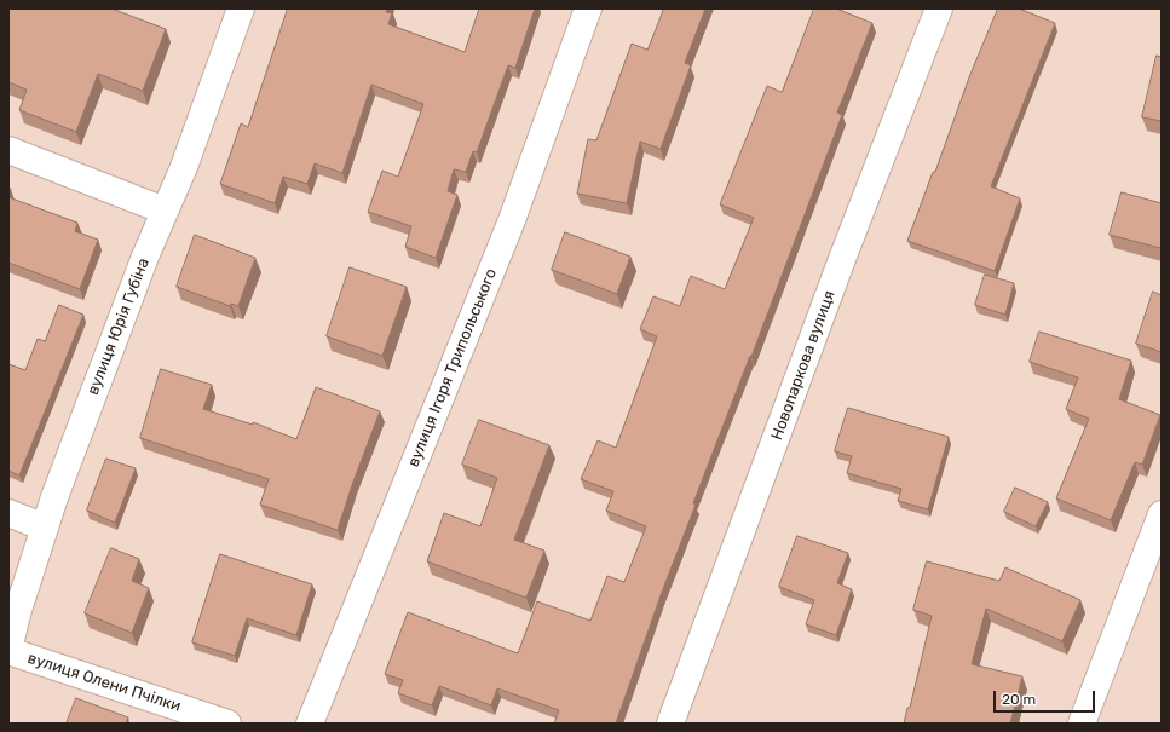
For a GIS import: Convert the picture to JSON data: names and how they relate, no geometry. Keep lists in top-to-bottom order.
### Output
{
  "streets": {
    "street": [
      "вулиця Юрія Губіна",
      "Новопаркова вулиця",
      "вулиця Ігоря Трипольського",
      "вулиця Олени Пчілки"
    ]
  },
  "crossings": [
    ["вулиця Юрія Губіна", "вулиця Олени Пчілки"]
  ],
  "scale_bar": "20 m"
}
